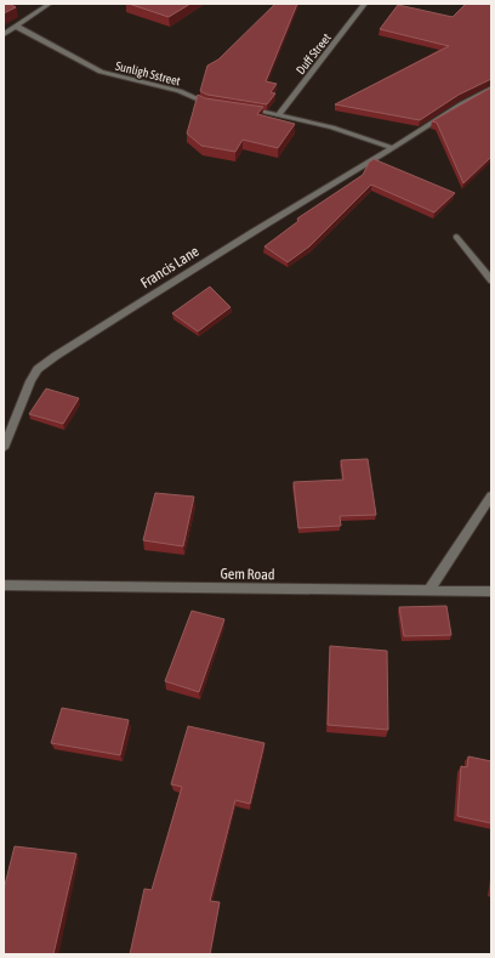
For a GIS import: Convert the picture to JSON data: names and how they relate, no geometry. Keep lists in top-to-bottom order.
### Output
{
  "streets": {
    "street": [
      "Duff Street",
      "Sunligh Sstreet",
      "Francis Lane",
      "Gem Road"
    ]
  }
}
